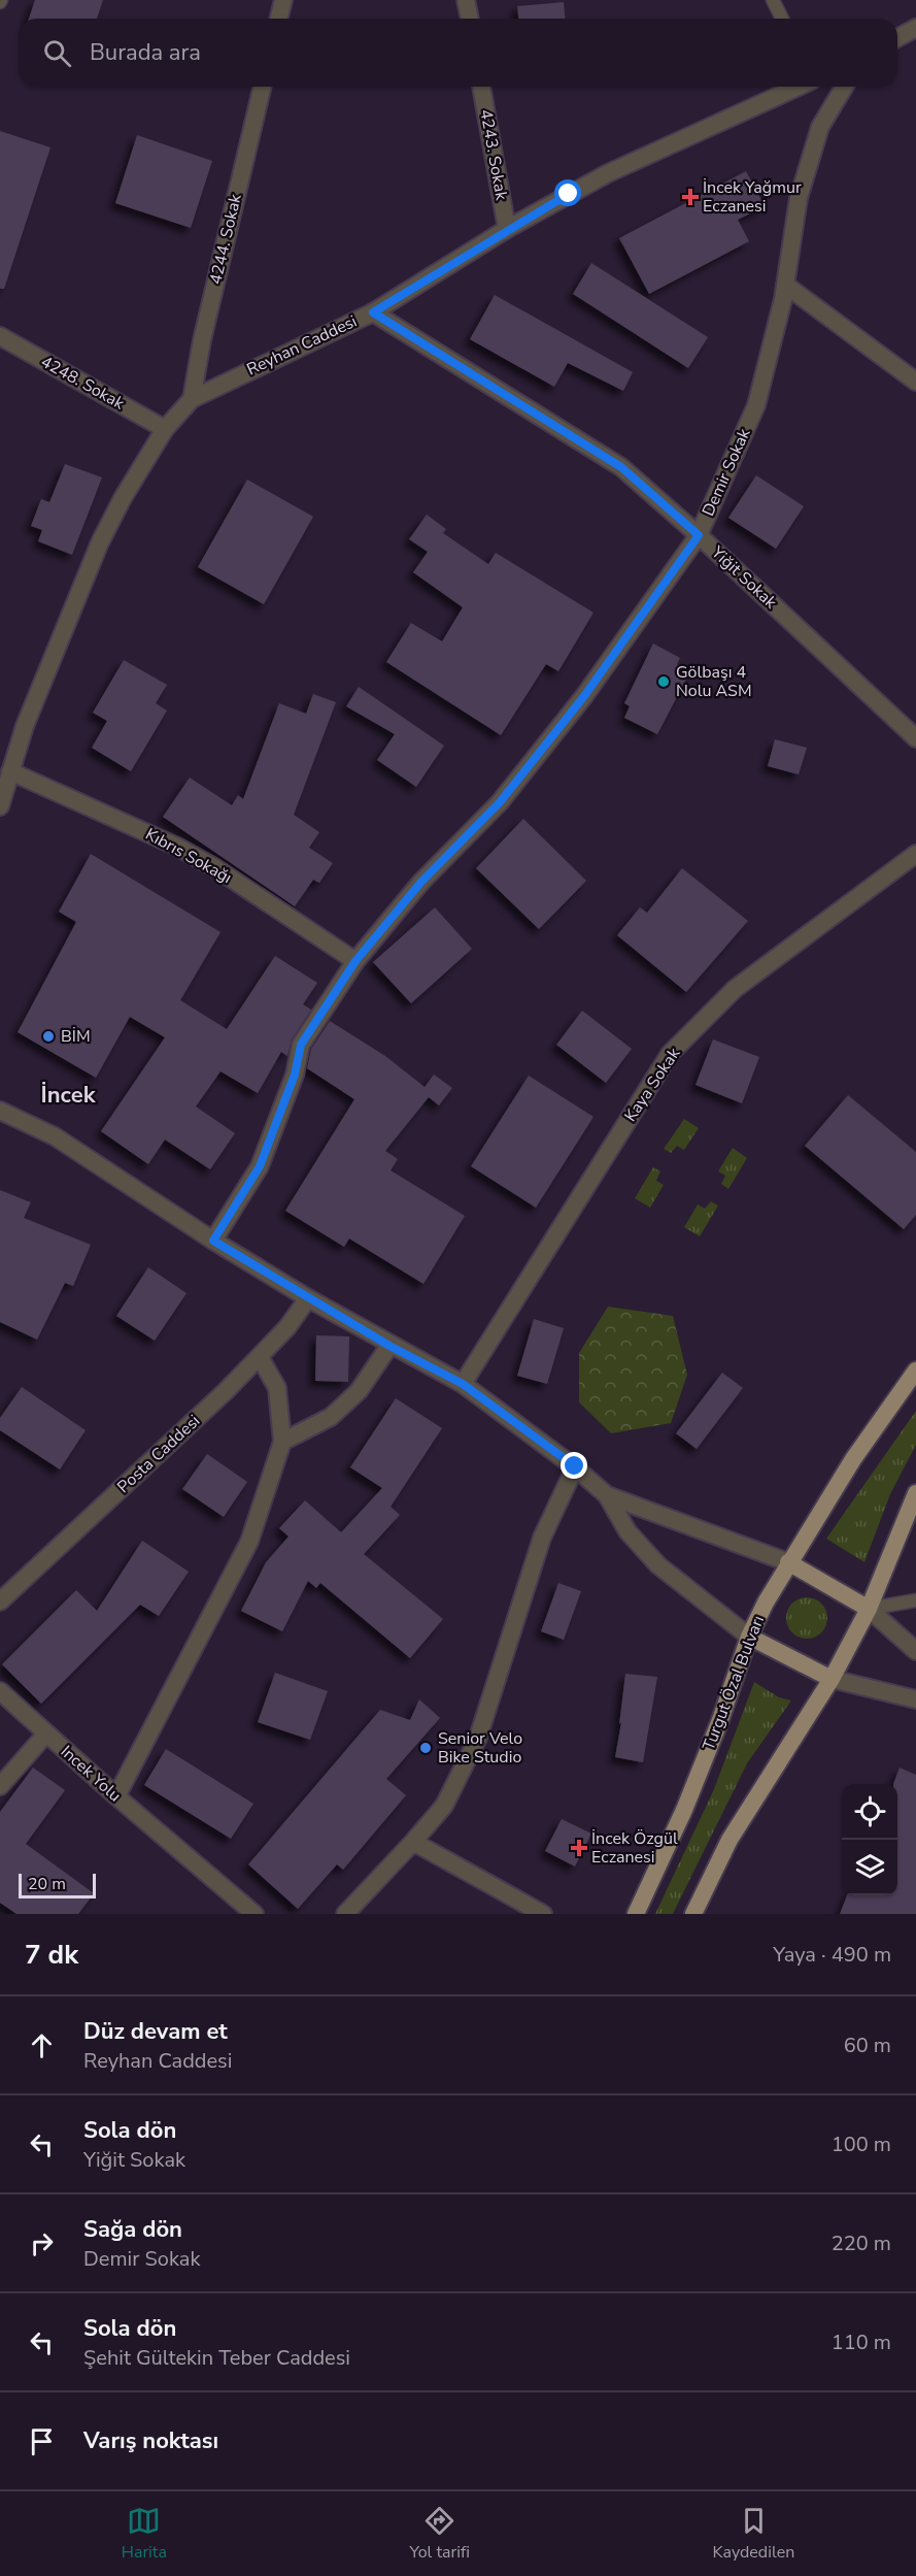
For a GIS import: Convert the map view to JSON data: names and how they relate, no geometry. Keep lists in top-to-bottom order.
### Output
{
  "streets": {
    "main road": ["Turgut Özal Bulvarı"],
    "street": [
      "4243. Sokak",
      "4244. Sokak",
      "Reyhan Caddesi",
      "4248. Sokak",
      "Demir Sokak",
      "Yiğit Sokak",
      "Kıbrıs Sokağı",
      "Kaya Sokak",
      "Posta Caddesi",
      "Incek Yolu"
    ]
  },
  "crossings": [
    ["4243. Sokak", "Reyhan Caddesi"],
    ["4244. Sokak", "Reyhan Caddesi"],
    ["Reyhan Caddesi", "4248. Sokak"],
    ["Reyhan Caddesi", "Yiğit Sokak"],
    ["Reyhan Caddesi", "Kıbrıs Sokağı"],
    ["Demir Sokak", "Yiğit Sokak"],
    ["Demir Sokak", "Kıbrıs Sokağı"]
  ],
  "districts": ["İncek"],
  "places": {
    "health": ["İncek Yağmur Eczanesi", "İncek Özgül Eczanesi"],
    "other": ["Gölbaşı 4 Nolu ASM", "BİM", "Senior Velo Bike Studio"]
  },
  "scale_bar": "20 m",
  "page": {
    "search": "Burada ara",
    "scale": "20 m",
    "heading": ["7 dk", "Yaya · 490 m"],
    "list": [
      ["Düz devam et", "Reyhan Caddesi", "60 m"],
      ["Sola dön", "Yiğit Sokak", "100 m"],
      ["Sağa dön", "Demir Sokak", "220 m"],
      ["Sola dön", "Şehit Gültekin Teber Caddesi", "110 m"],
      "Varış noktası"
    ],
    "nav": ["Harita", "Yol tarifi", "Kaydedilen"]
  }
}
